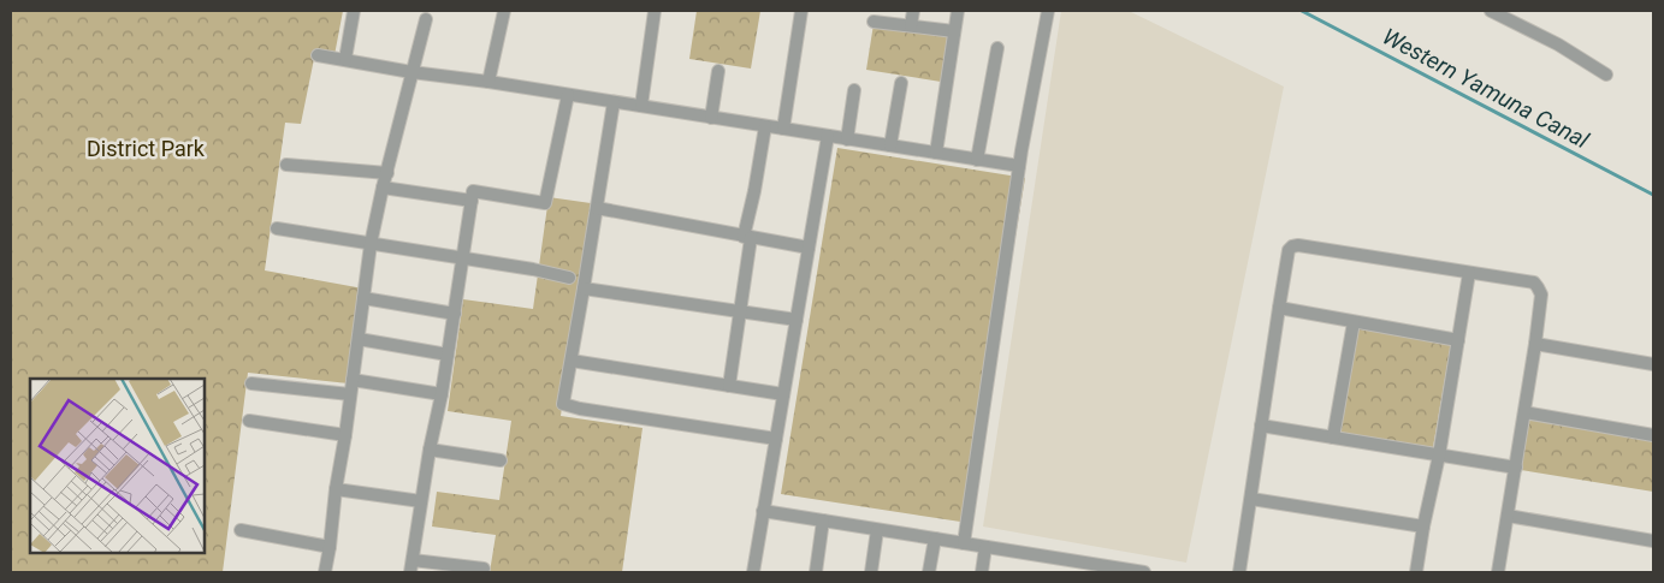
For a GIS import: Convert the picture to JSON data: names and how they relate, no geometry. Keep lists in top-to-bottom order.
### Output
{
  "water": ["Western Yamuna Canal"],
  "parks": ["District Park"]
}
